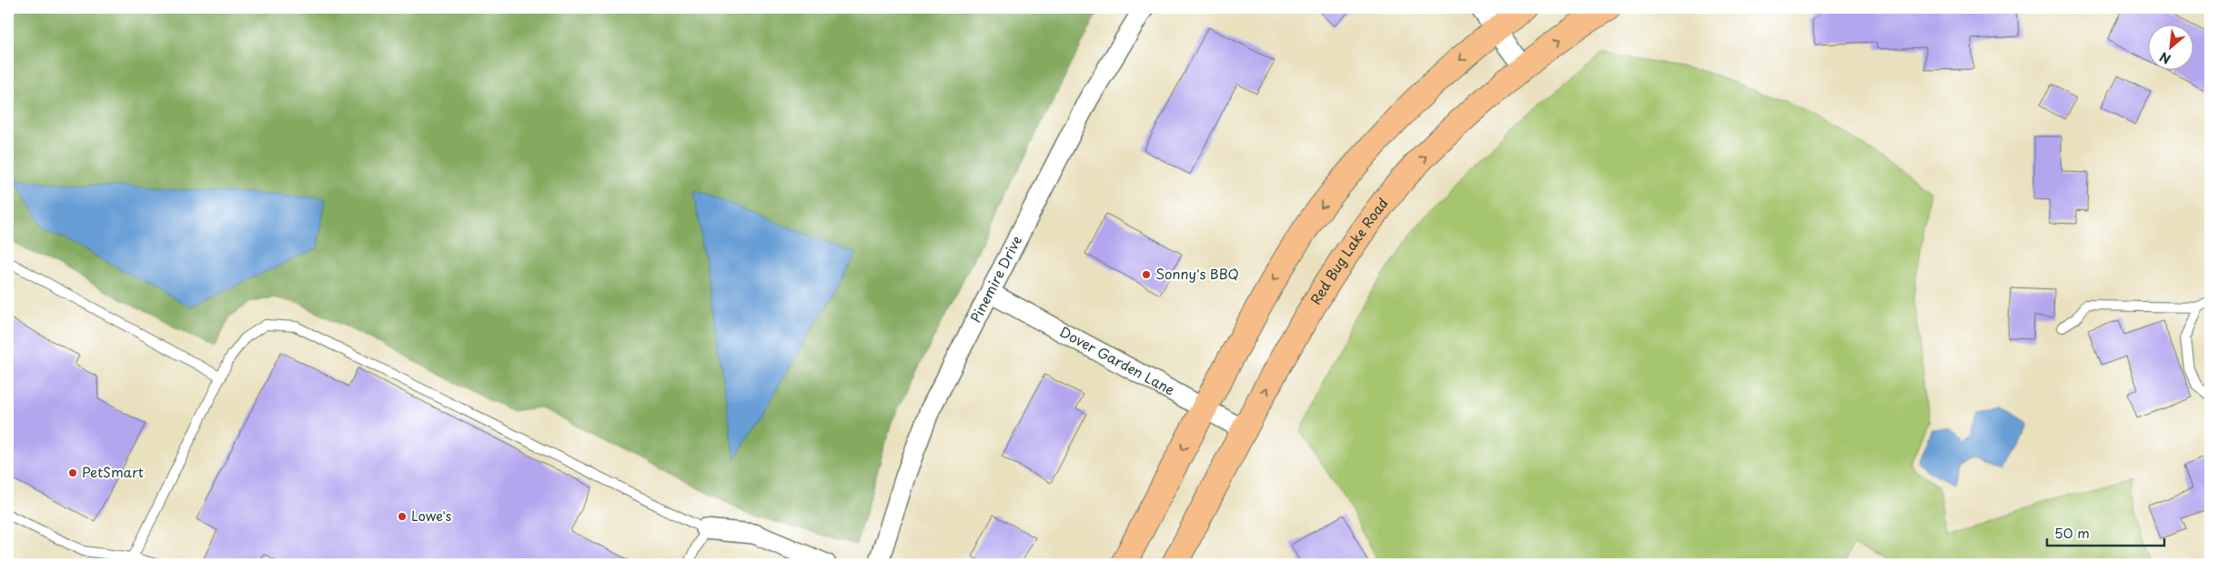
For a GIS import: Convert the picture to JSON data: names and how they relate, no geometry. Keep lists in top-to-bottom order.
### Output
{
  "streets": {
    "main road": ["Red Bug Lake Road"],
    "street": ["Pinemire Drive", "Dover Garden Lane"]
  },
  "crossings": [
    ["Red Bug Lake Road", "Dover Garden Lane"],
    ["Pinemire Drive", "Dover Garden Lane"]
  ],
  "places": ["Sonny's BBQ", "PetSmart", "Lowe's"],
  "scale_bar": "50 m",
  "north": "bottom left"
}
